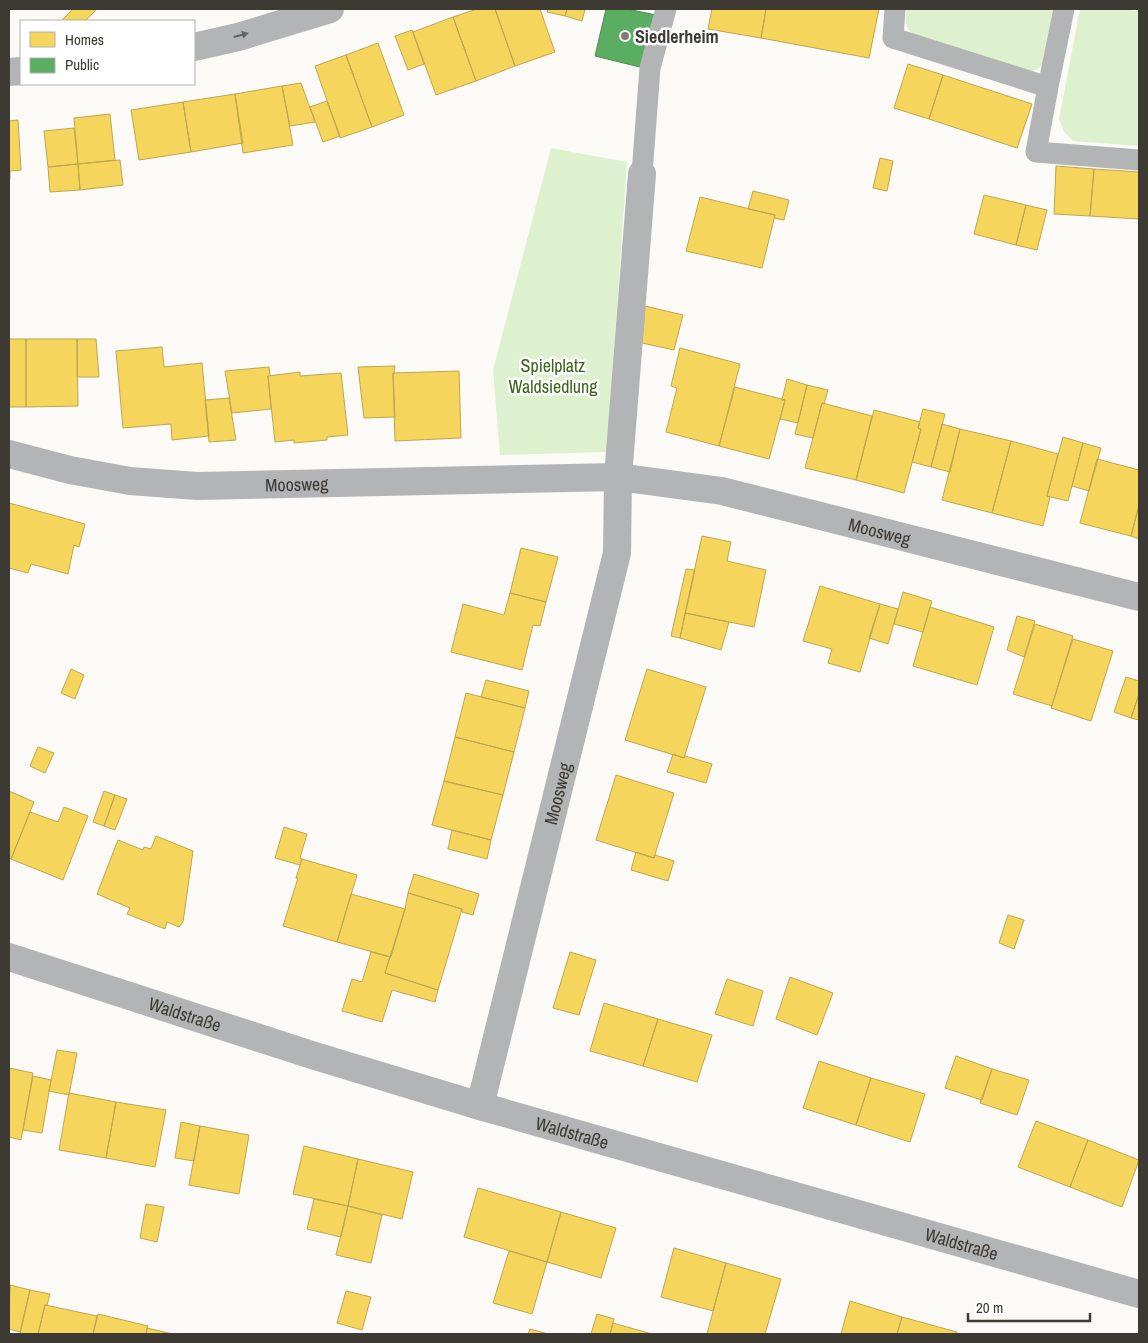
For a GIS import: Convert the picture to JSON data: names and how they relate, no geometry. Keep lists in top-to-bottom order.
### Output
{
  "streets": {
    "street": ["Moosweg", "Waldstraße"]
  },
  "crossings": [
    ["Moosweg", "Waldstraße"]
  ],
  "parks": ["Spielplatz Waldsiedlung"],
  "places": ["Siedlerheim"],
  "legend": ["Homes", "Public"],
  "scale_bar": "20 m"
}
